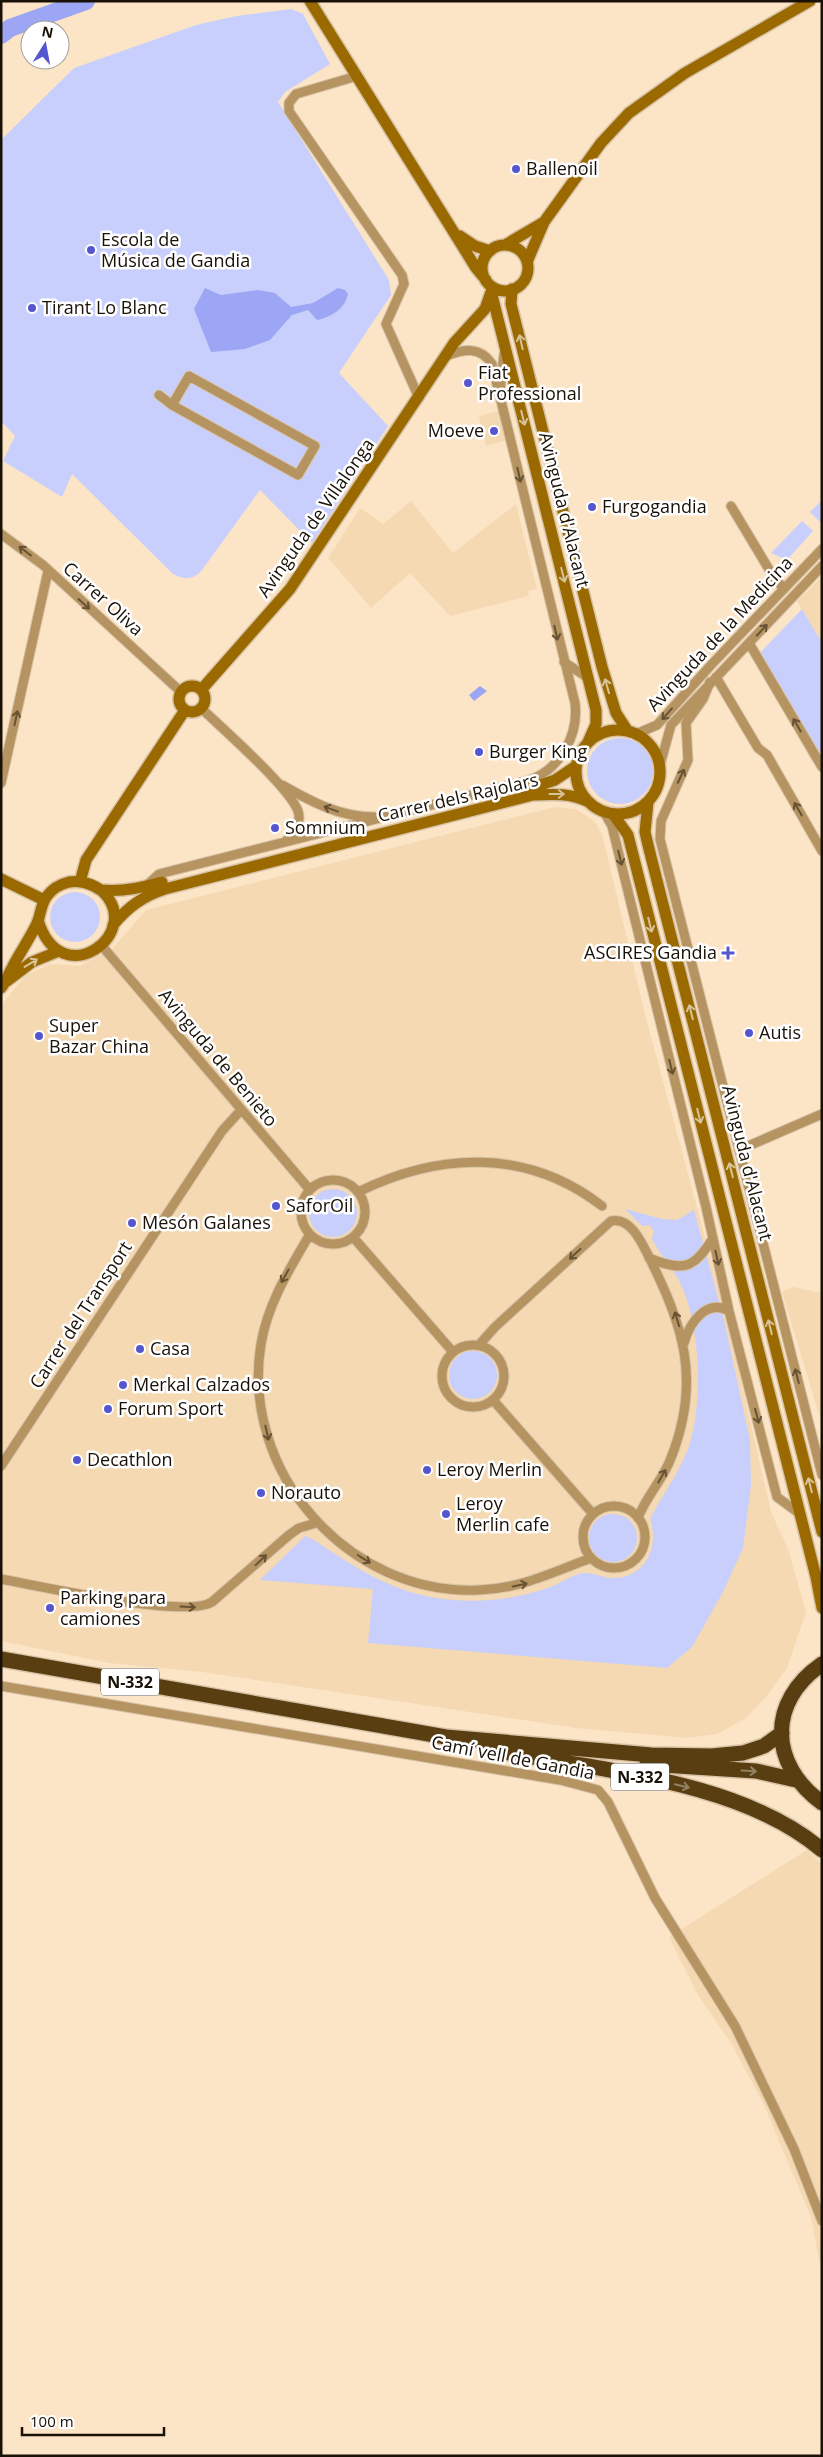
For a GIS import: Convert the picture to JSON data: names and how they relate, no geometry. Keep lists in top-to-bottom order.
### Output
{
  "streets": {
    "highway": ["N-332"],
    "main road": ["Avinguda d'Alacant", "Avinguda de Villalonga", "Carrer dels Rajolars"],
    "street": [
      "Carrer Oliva",
      "Avinguda de la Medicina",
      "Avinguda de Benieto",
      "Carrer del Transport",
      "Camí vell de Gandia"
    ]
  },
  "crossings": [
    ["Avinguda d'Alacant", "Avinguda de Villalonga"],
    ["Avinguda d'Alacant", "Avinguda de la Medicina"],
    ["Avinguda d'Alacant", "Carrer dels Rajolars"],
    ["Avinguda de Villalonga", "Carrer Oliva"],
    ["Avinguda de la Medicina", "Carrer dels Rajolars"],
    ["Carrer dels Rajolars", "Avinguda de Benieto"],
    ["Avinguda de Benieto", "Carrer del Transport"]
  ],
  "places": {
    "other": [
      "Ballenoil",
      "Escola de Música de Gandia",
      "Tirant Lo Blanc",
      "Fiat Professional",
      "Moeve",
      "Furgogandia",
      "Burger King",
      "Somnium",
      "Autis",
      "Super Bazar China",
      "SaforOil",
      "Mesón Galanes",
      "Casa",
      "Merkal Calzados",
      "Forum Sport",
      "Decathlon",
      "Leroy Merlin",
      "Norauto",
      "Leroy Merlin cafe",
      "Parking para camiones"
    ],
    "health": ["ASCIRES Gandia"]
  },
  "scale_bar": "100 m",
  "north": "top"
}
